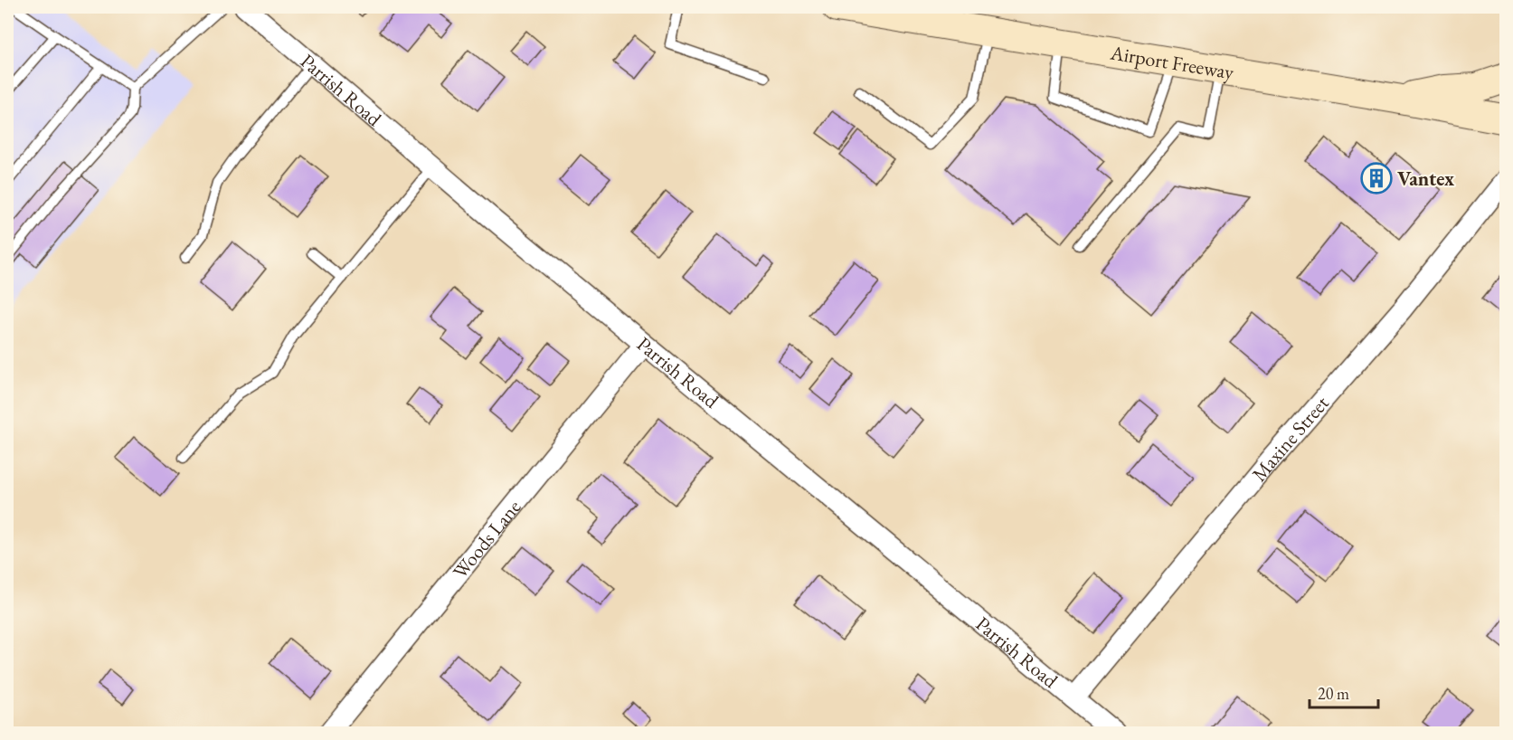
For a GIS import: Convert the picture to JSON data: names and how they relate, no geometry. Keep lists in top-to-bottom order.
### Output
{
  "streets": {
    "main road": ["Airport Freeway"],
    "street": ["Parrish Road", "Maxine Street", "Woods Lane"]
  },
  "crossings": [
    ["Parrish Road", "Maxine Street"],
    ["Parrish Road", "Woods Lane"]
  ],
  "places": {
    "building": ["Vantex"]
  },
  "scale_bar": "20 m"
}
